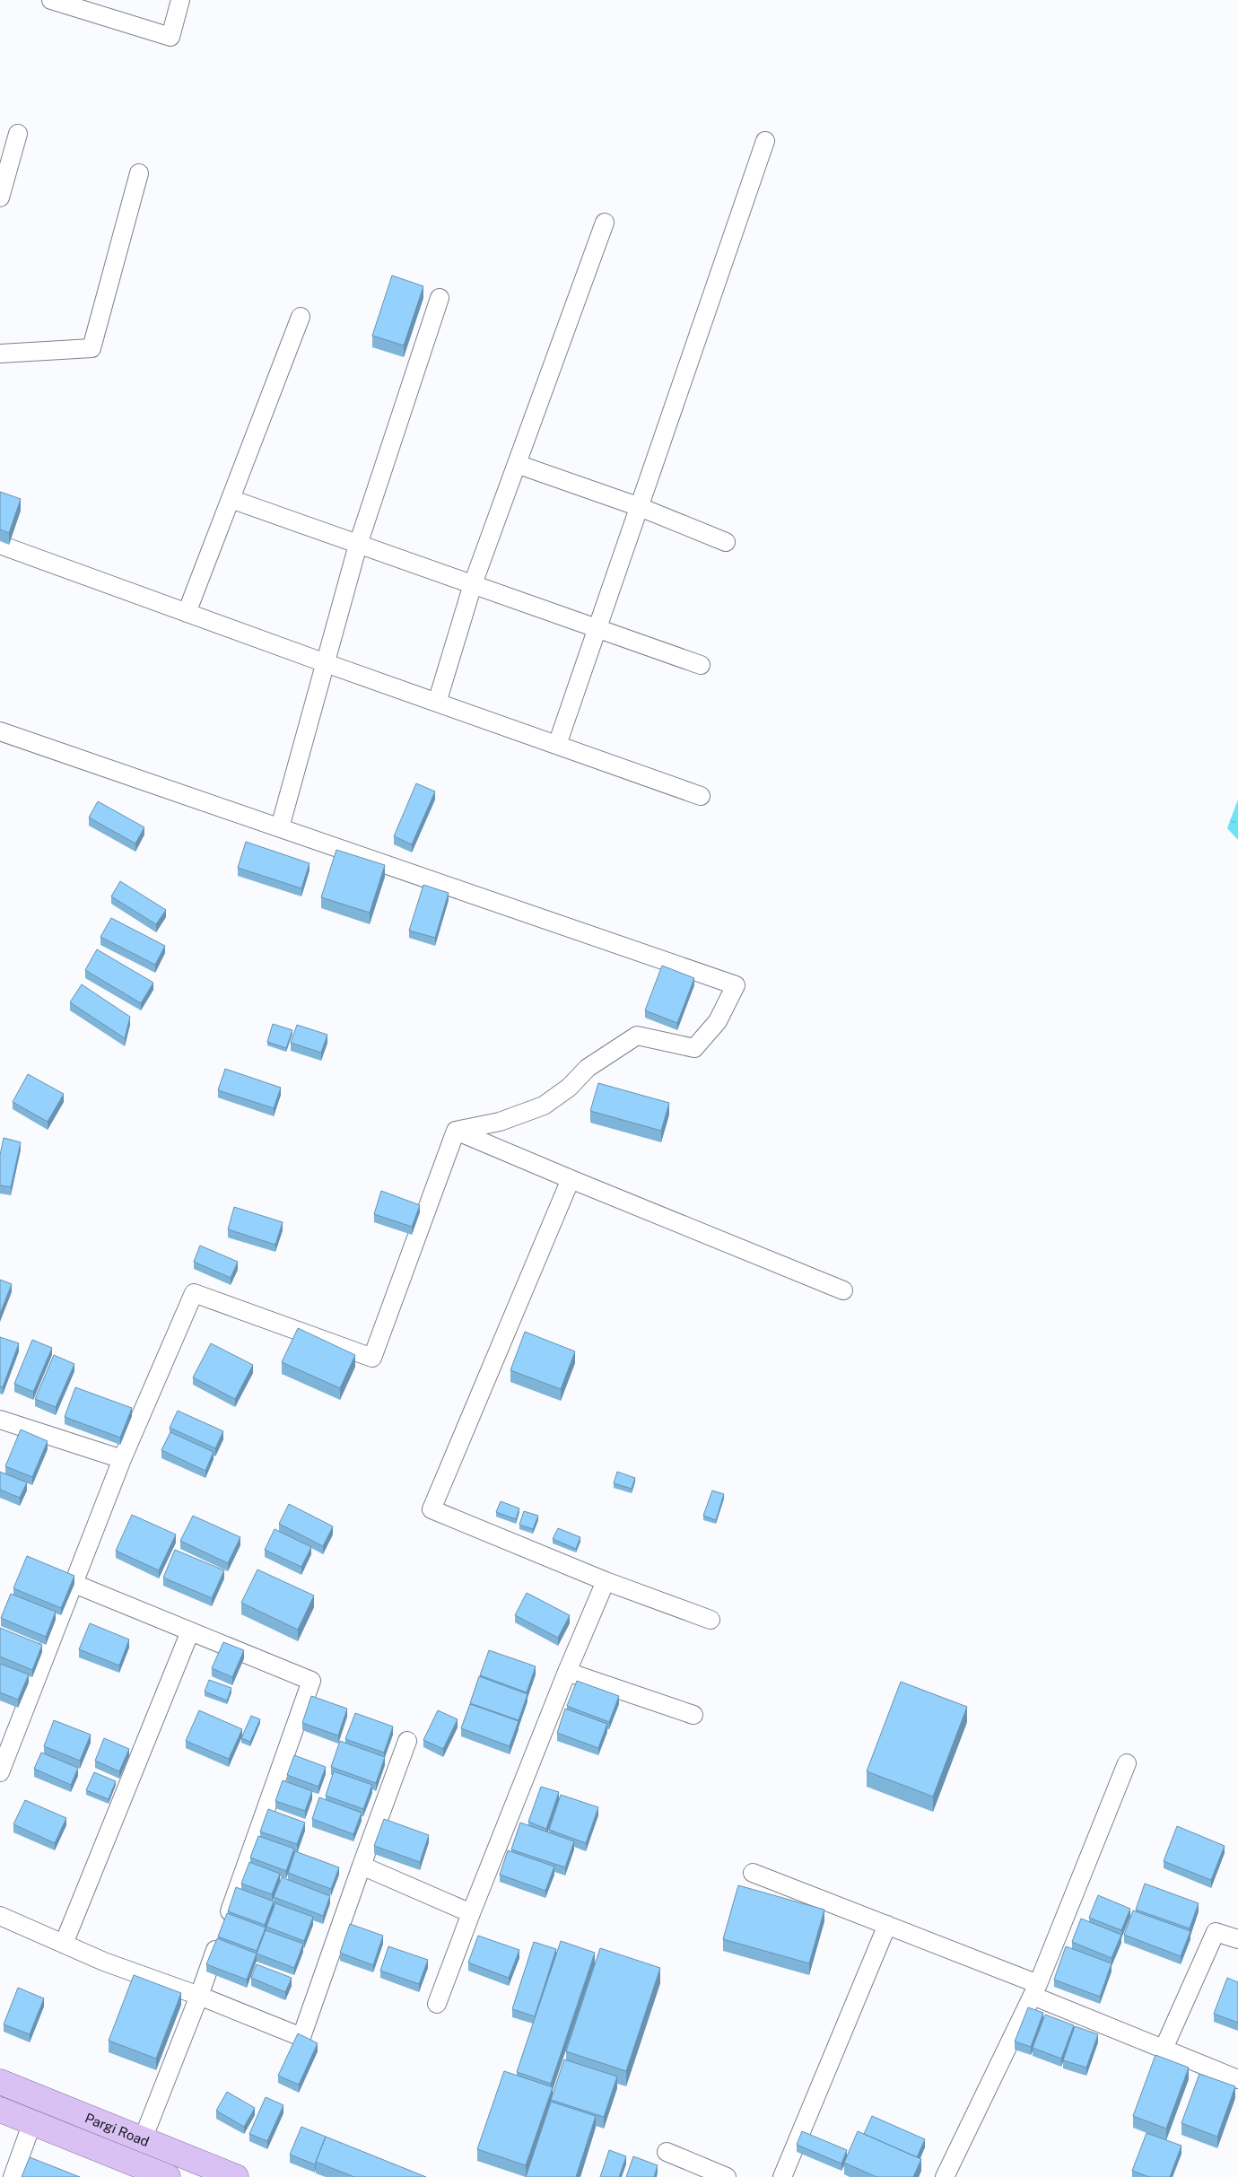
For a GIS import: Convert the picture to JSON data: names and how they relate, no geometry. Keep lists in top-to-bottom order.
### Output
{
  "streets": {
    "main road": ["Pargi Road"]
  }
}
